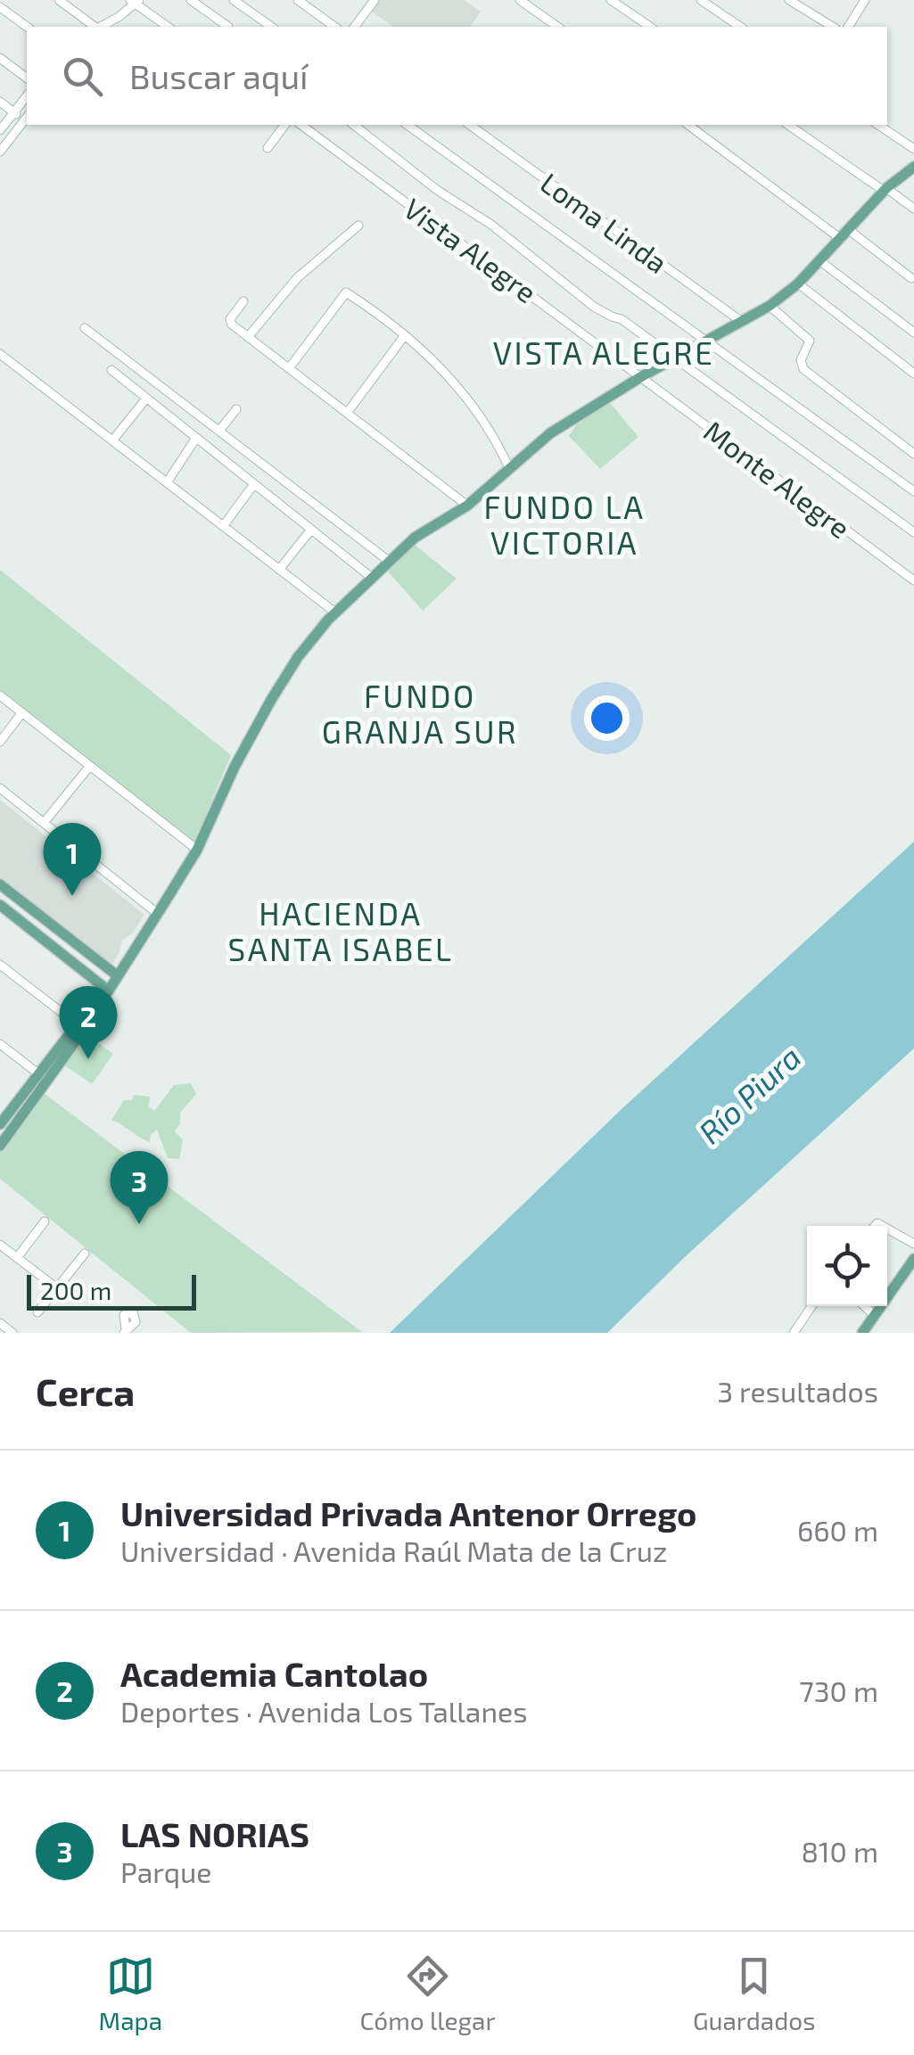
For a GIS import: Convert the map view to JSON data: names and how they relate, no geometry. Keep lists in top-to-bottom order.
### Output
{
  "streets": {
    "street": ["Loma Linda", "Vista Alegre", "Monte Alegre"]
  },
  "crossings": [
    ["Vista Alegre", "Monte Alegre"]
  ],
  "districts": [
    "VISTA ALEGRE",
    "FUNDO LA VICTORIA",
    "FUNDO GRANJA SUR",
    "HACIENDA SANTA ISABEL"
  ],
  "water": ["Río Piura"],
  "scale_bar": "200 m",
  "page": {
    "search": "Buscar aquí",
    "pins": ["1", "2", "3"],
    "scale": "200 m",
    "heading": ["Cerca", "3 resultados"],
    "list": [
      {
        "mark": "1",
        "name": "Universidad Privada Antenor Orrego",
        "note": "Universidad · Avenida Raúl Mata de la Cruz",
        "value": "660 m"
      },
      {
        "mark": "2",
        "name": "Academia Cantolao",
        "note": "Deportes · Avenida Los Tallanes",
        "value": "730 m"
      },
      {
        "mark": "3",
        "name": "LAS NORIAS",
        "note": "Parque",
        "value": "810 m"
      }
    ],
    "nav": ["Mapa", "Cómo llegar", "Guardados"]
  }
}
